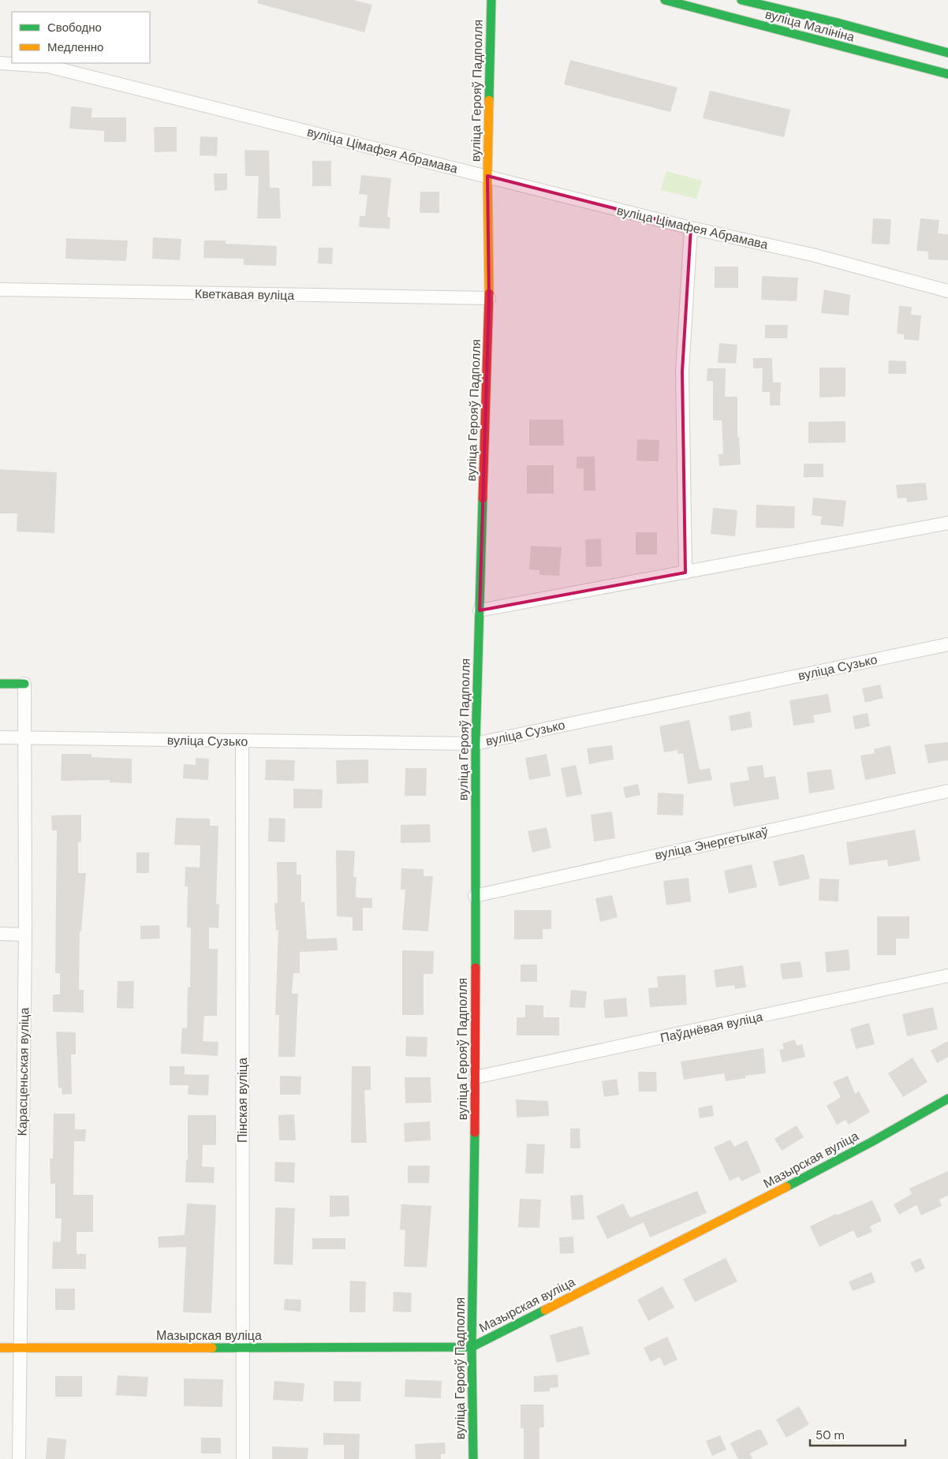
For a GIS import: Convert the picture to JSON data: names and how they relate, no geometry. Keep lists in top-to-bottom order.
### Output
{
  "streets": {
    "street": [
      "вуліца Малініна",
      "вуліца Герояў Падполля",
      "вуліца Цімафея Абрамава",
      "Кветкавая вуліца",
      "вуліца Сузько",
      "вуліца Энергетыкаў",
      "Паўднёвая вуліца",
      "Карасценьская вуліца",
      "Пінская вуліца",
      "Мазырская вуліца"
    ]
  },
  "crossings": [
    ["вуліца Герояў Падполля", "вуліца Цімафея Абрамава"],
    ["вуліца Герояў Падполля", "Кветкавая вуліца"],
    ["вуліца Герояў Падполля", "вуліца Сузько"],
    ["вуліца Герояў Падполля", "вуліца Энергетыкаў"],
    ["вуліца Герояў Падполля", "Паўднёвая вуліца"],
    ["вуліца Герояў Падполля", "Мазырская вуліца"],
    ["вуліца Сузько", "Карасценьская вуліца"],
    ["вуліца Сузько", "Пінская вуліца"],
    ["Карасценьская вуліца", "Мазырская вуліца"],
    ["Пінская вуліца", "Мазырская вуліца"]
  ],
  "legend": ["Свободно", "Медленно"],
  "scale_bar": "50 m"
}
